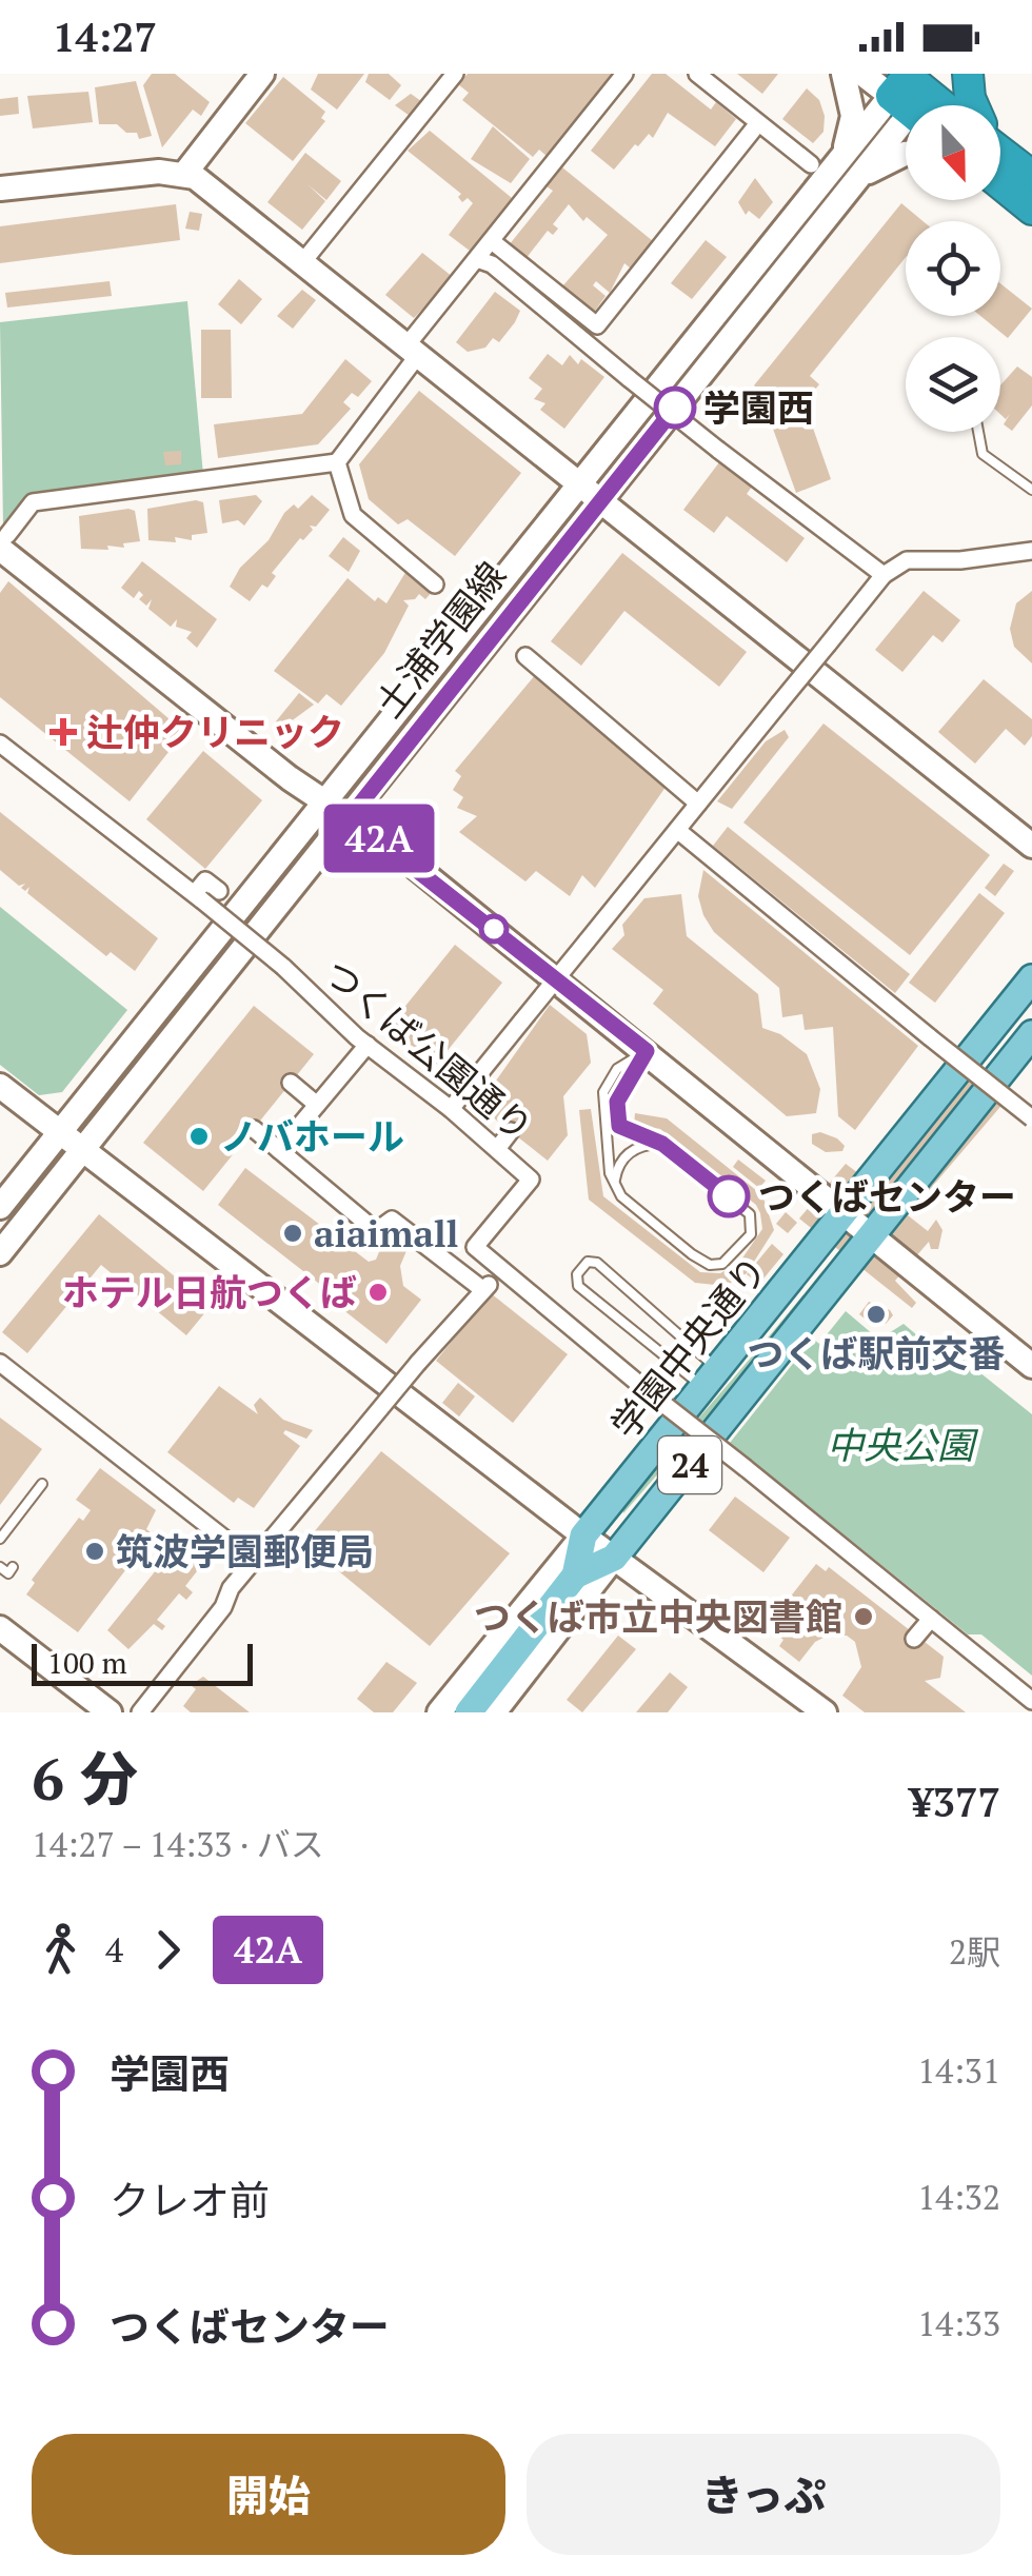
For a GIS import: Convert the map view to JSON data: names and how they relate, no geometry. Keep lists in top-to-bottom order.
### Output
{
  "streets": {
    "main road": ["学園中央通り", "24"],
    "street": ["土浦学園線", "つくば公園通り"]
  },
  "crossings": [
    ["学園中央通り", "24"]
  ],
  "parks": ["中央公園"],
  "places": {
    "other": [
      "学園西",
      "ノバホール",
      "つくばセンター",
      "aiaimall",
      "ホテル日航つくば",
      "つくば駅前交番",
      "筑波学園郵便局",
      "つくば市立中央図書館"
    ],
    "health": ["辻仲クリニック"]
  },
  "lines": ["bus line 42A"],
  "scale_bar": "100 m",
  "north": "bottom",
  "page": {
    "status": "14:27",
    "on_map": "42A",
    "scale": "100 m",
    "heading": ["6 分", "14:27 – 14:33 · バス", "¥377"],
    "legs": ["4", "42A", "2駅"],
    "list": [
      {
        "name": "学園西",
        "value": "14:31"
      },
      {
        "name": "クレオ前",
        "value": "14:32"
      },
      {
        "name": "つくばセンター",
        "value": "14:33"
      }
    ],
    "buttons": ["開始", "きっぷ"]
  }
}
